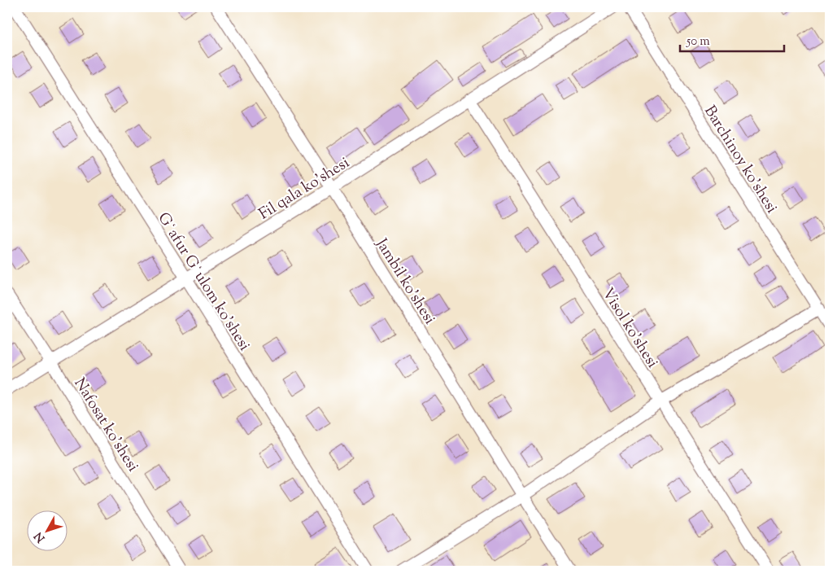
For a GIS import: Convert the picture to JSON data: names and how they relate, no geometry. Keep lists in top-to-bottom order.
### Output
{
  "streets": {
    "street": [
      "Barchinoy ko'shesi",
      "Fil qala ko'shesi",
      "Gʻafur Gʻulom ko'shesi",
      "Jambil ko'shesi",
      "Visol ko'shesi",
      "Nafosat ko'shesi"
    ]
  },
  "crossings": [
    ["Fil qala ko'shesi", "Gʻafur Gʻulom ko'shesi"],
    ["Fil qala ko'shesi", "Jambil ko'shesi"],
    ["Fil qala ko'shesi", "Visol ko'shesi"],
    ["Fil qala ko'shesi", "Nafosat ko'shesi"]
  ],
  "scale_bar": "50 m",
  "north": "bottom left"
}
